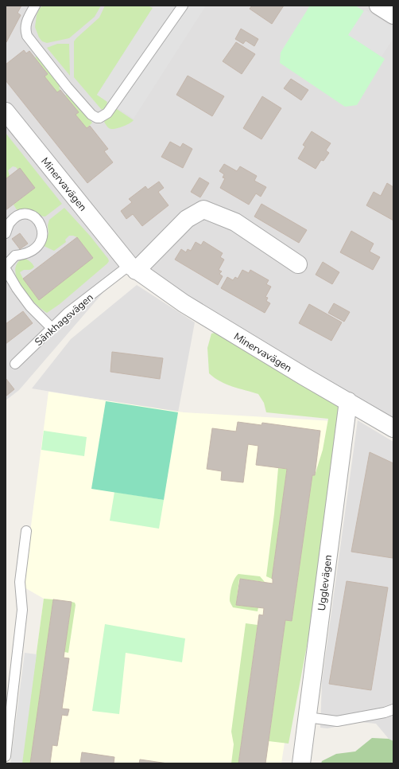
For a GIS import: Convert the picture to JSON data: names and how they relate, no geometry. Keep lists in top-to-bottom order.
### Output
{
  "streets": {
    "street": ["Minervavägen", "Ugglevägen"],
    "lane": ["Sänkhagsvägen"]
  },
  "crossings": [
    ["Minervavägen", "Sänkhagsvägen"],
    ["Minervavägen", "Ugglevägen"]
  ]
}
